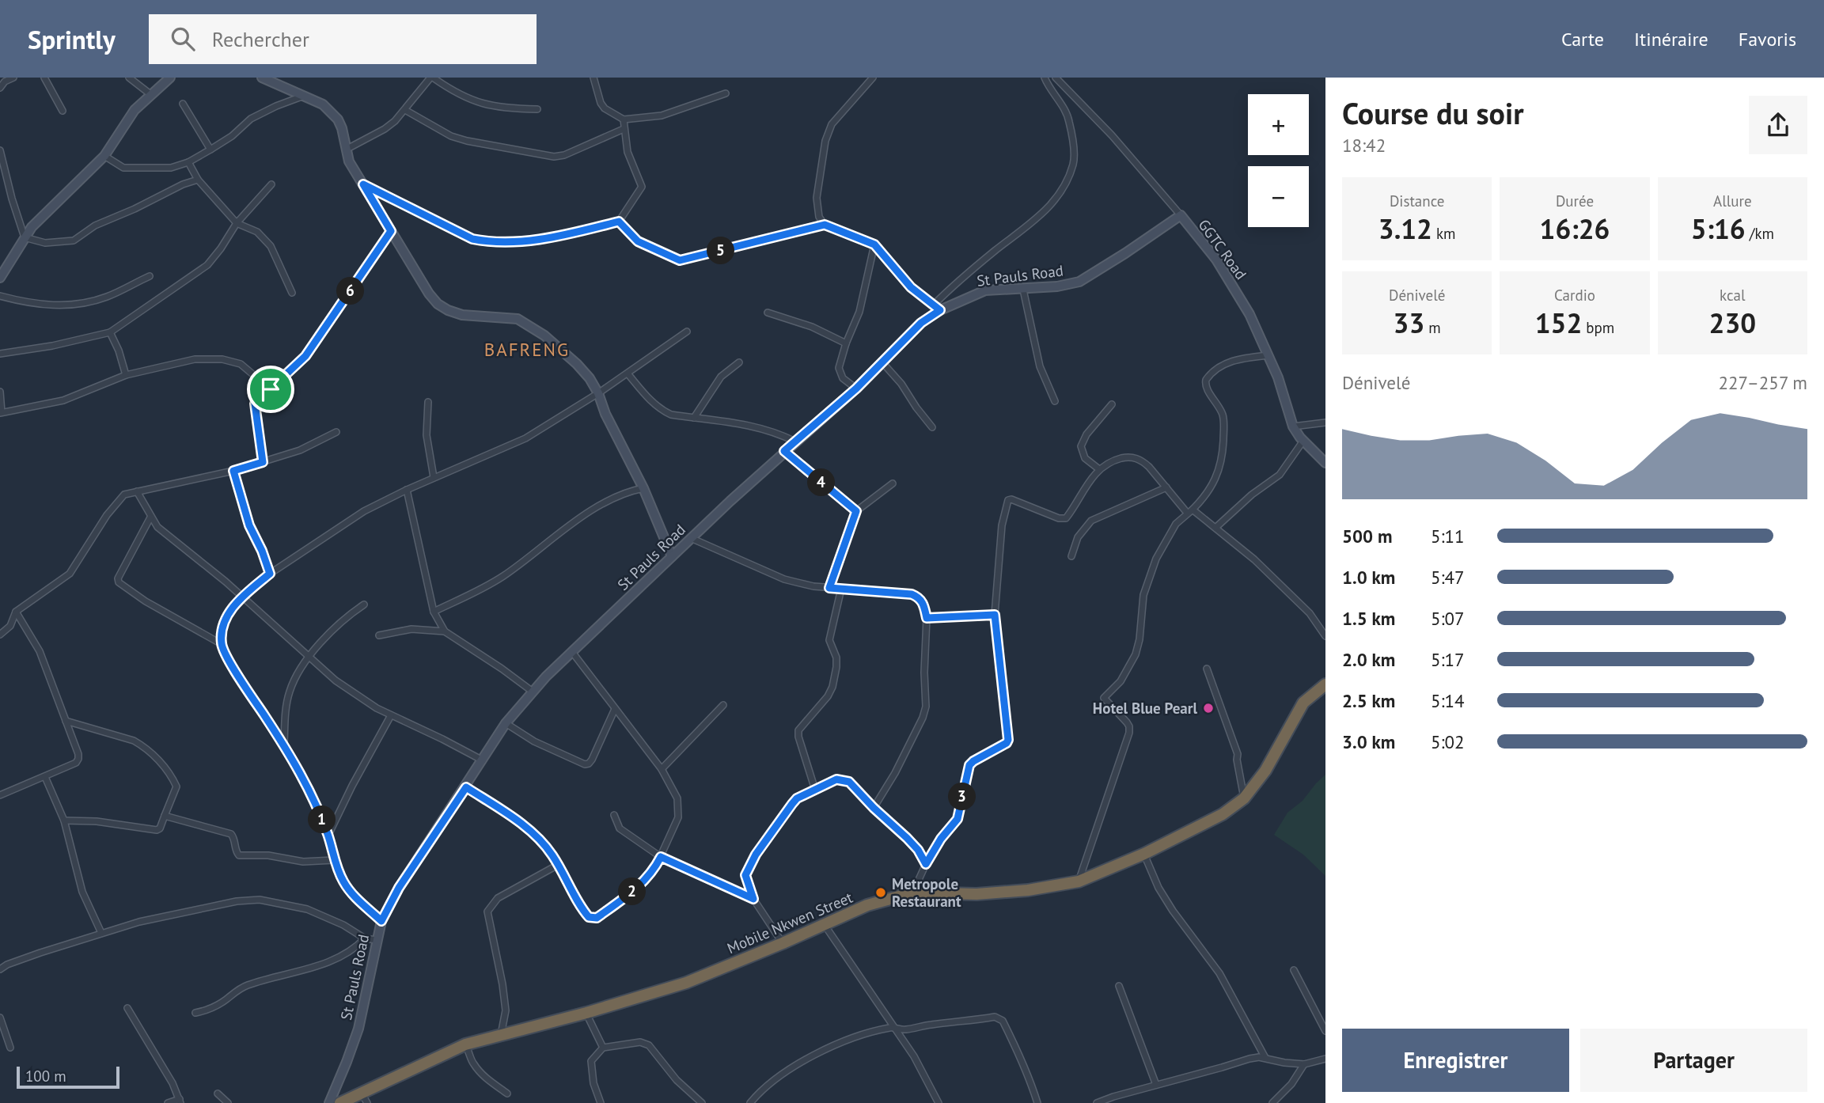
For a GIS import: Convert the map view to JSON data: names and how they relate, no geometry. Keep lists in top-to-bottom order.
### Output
{
  "streets": {
    "highway": ["Mobile Nkwen Street"],
    "street": ["GGTC Road", "St Pauls Road"]
  },
  "crossings": [
    ["GGTC Road", "St Pauls Road"]
  ],
  "districts": ["BAFRENG"],
  "places": ["Hotel Blue Pearl", "Metropole Restaurant"],
  "scale_bar": "100 m",
  "page": {
    "header": "Sprintly",
    "search": "Rechercher",
    "nav": ["Carte", "Itinéraire", "Favoris"],
    "heading": ["Course du soir", "18:42"],
    "map_buttons": ["+", "−"],
    "stats": [
      ["Distance", "3.12 km"],
      ["Durée", "16:26"],
      ["Allure", "5:16 /km"],
      ["Dénivelé", "33 m"],
      ["Cardio", "152 bpm"],
      ["kcal", "230"]
    ],
    "pins": [
      "5",
      "6",
      "4",
      "3",
      "1",
      "2"
    ],
    "chart": ["Dénivelé", "227–257 m"],
    "list": [
      {
        "name": "500 m",
        "note": "5:11"
      },
      {
        "name": "1.0 km",
        "note": "5:47"
      },
      {
        "name": "1.5 km",
        "note": "5:07"
      },
      {
        "name": "2.0 km",
        "note": "5:17"
      },
      {
        "name": "2.5 km",
        "note": "5:14"
      },
      {
        "name": "3.0 km",
        "note": "5:02"
      }
    ],
    "buttons": ["Enregistrer", "Partager"],
    "scale": "100 m"
  }
}
